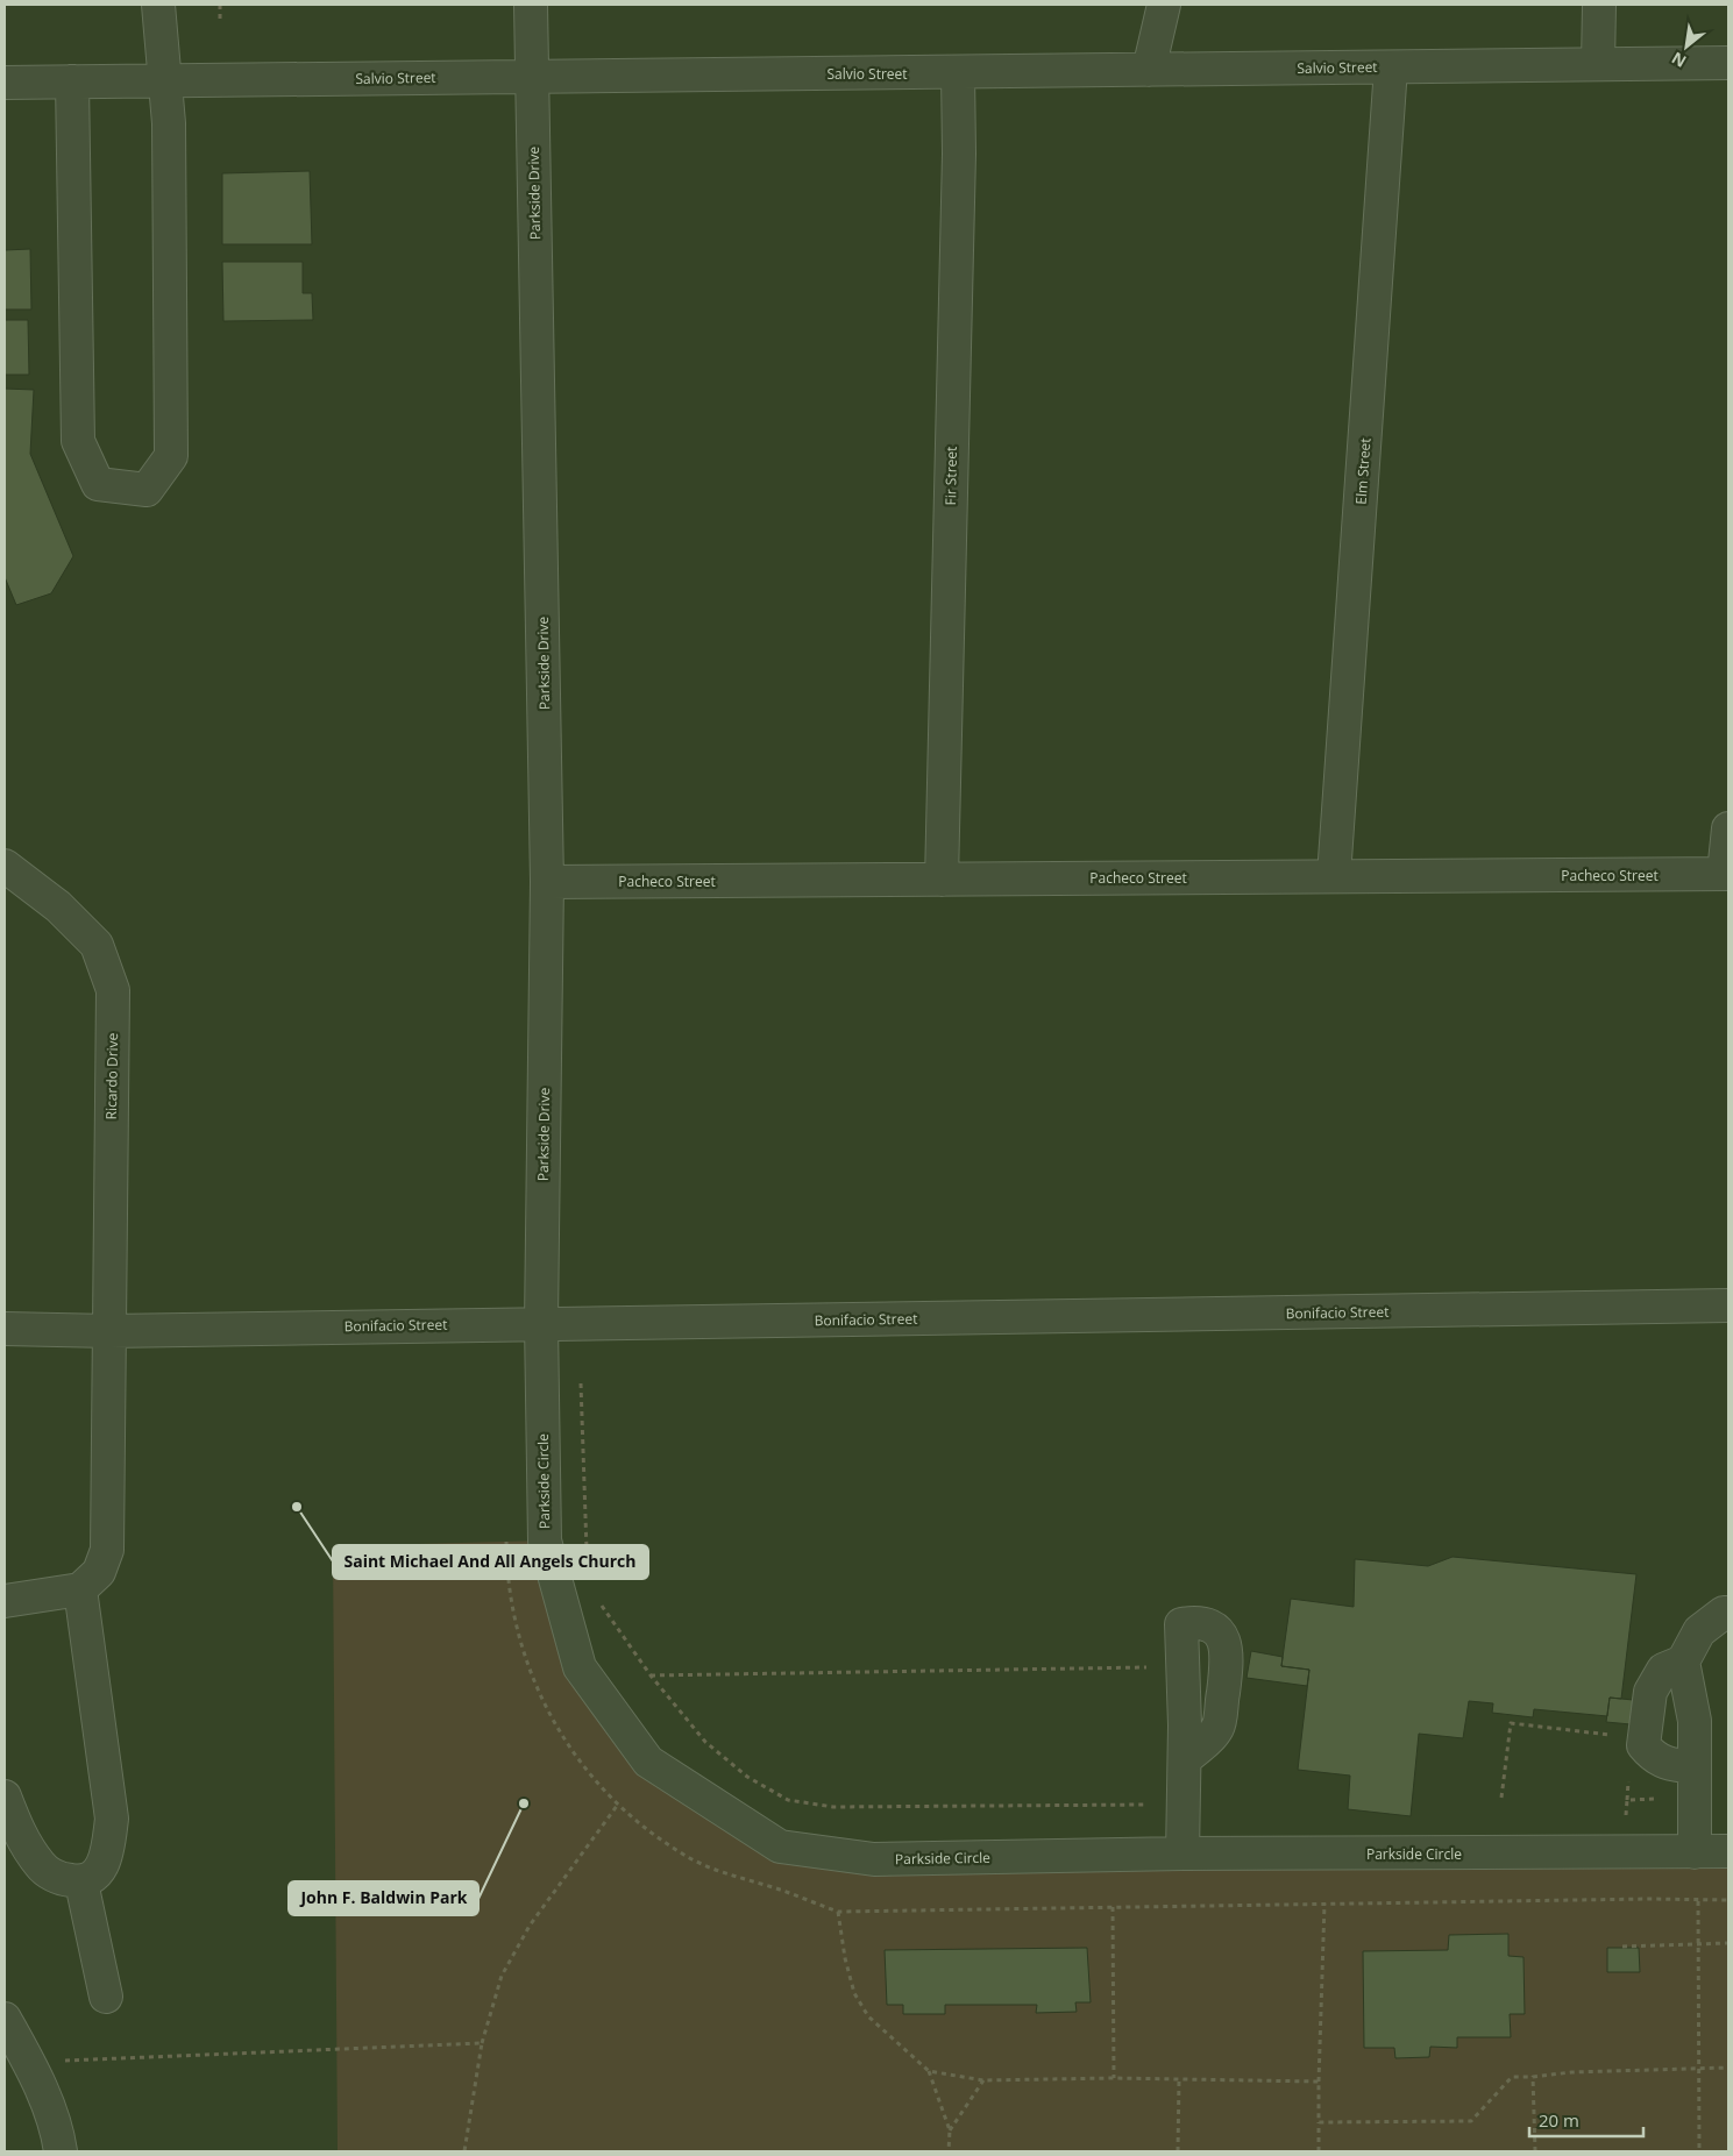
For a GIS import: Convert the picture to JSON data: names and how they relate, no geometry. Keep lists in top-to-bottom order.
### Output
{
  "streets": {
    "street": [
      "Salvio Street",
      "Parkside Drive",
      "Elm Street",
      "Fir Street",
      "Pacheco Street",
      "Ricardo Drive",
      "Bonifacio Street",
      "Parkside Circle"
    ]
  },
  "crossings": [
    ["Salvio Street", "Parkside Drive"],
    ["Salvio Street", "Elm Street"],
    ["Salvio Street", "Fir Street"],
    ["Parkside Drive", "Pacheco Street"],
    ["Parkside Drive", "Bonifacio Street"],
    ["Parkside Drive", "Parkside Circle"],
    ["Elm Street", "Pacheco Street"],
    ["Fir Street", "Pacheco Street"],
    ["Ricardo Drive", "Bonifacio Street"],
    ["Bonifacio Street", "Parkside Circle"]
  ],
  "places": ["Saint Michael And All Angels Church", "John F. Baldwin Park"],
  "scale_bar": "20 m",
  "north": "bottom left"
}
